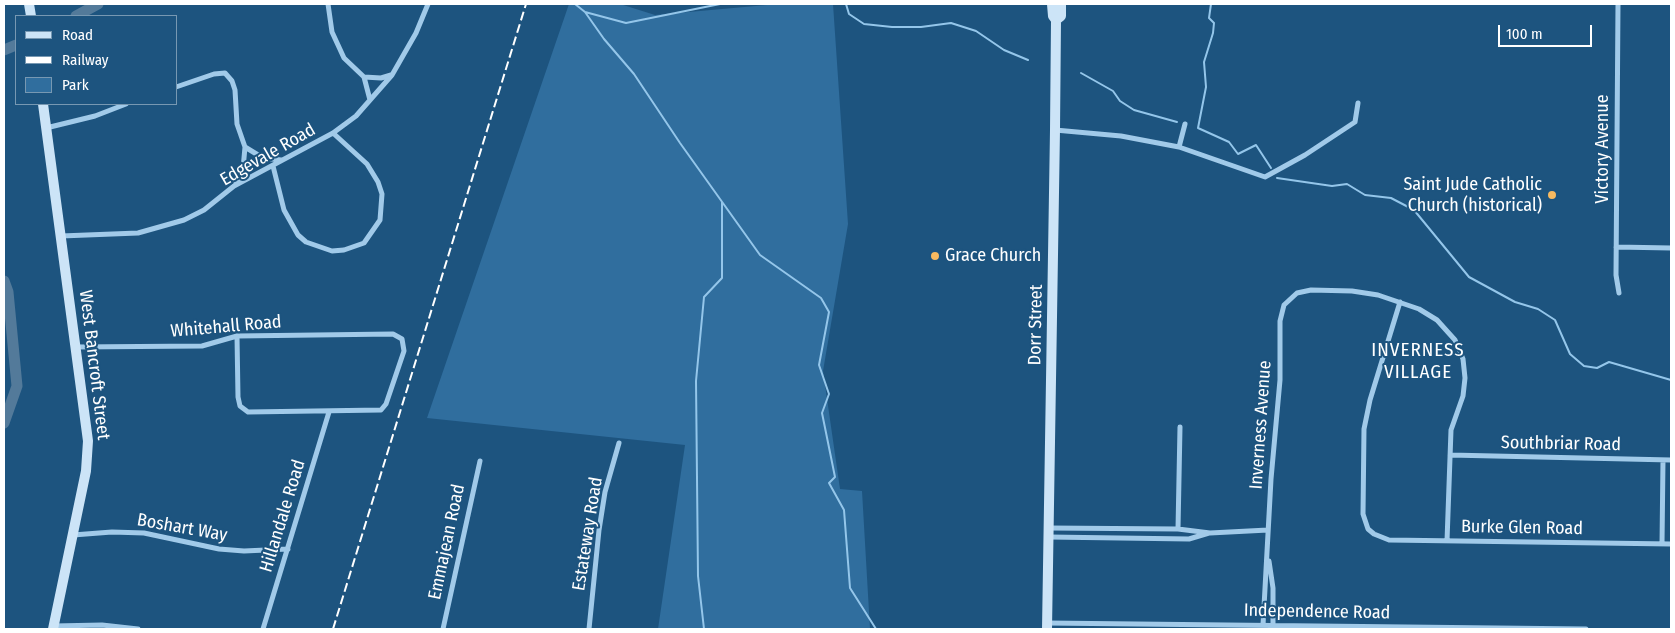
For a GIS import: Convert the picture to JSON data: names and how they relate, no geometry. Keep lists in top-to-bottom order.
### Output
{
  "streets": {
    "main road": ["Dorr Street", "West Bancroft Street"],
    "street": [
      "Victory Avenue",
      "Edgevale Road",
      "Whitehall Road",
      "Inverness Avenue",
      "Southbriar Road",
      "Hillandale Road",
      "Boshart Way",
      "Burke Glen Road",
      "Estateway Road",
      "Emmajean Road",
      "Independence Road"
    ]
  },
  "crossings": [
    ["Edgevale Road", "West Bancroft Street"],
    ["Dorr Street", "Independence Road"],
    ["Whitehall Road", "West Bancroft Street"],
    ["Whitehall Road", "Hillandale Road"],
    ["West Bancroft Street", "Boshart Way"],
    ["Inverness Avenue", "Burke Glen Road"],
    ["Inverness Avenue", "Independence Road"],
    ["Hillandale Road", "Boshart Way"]
  ],
  "districts": ["INVERNESS VILLAGE"],
  "places": ["Saint Jude Catholic Church (historical)", "Grace Church"],
  "legend": ["Road", "Railway", "Park"],
  "scale_bar": "100 m"
}
